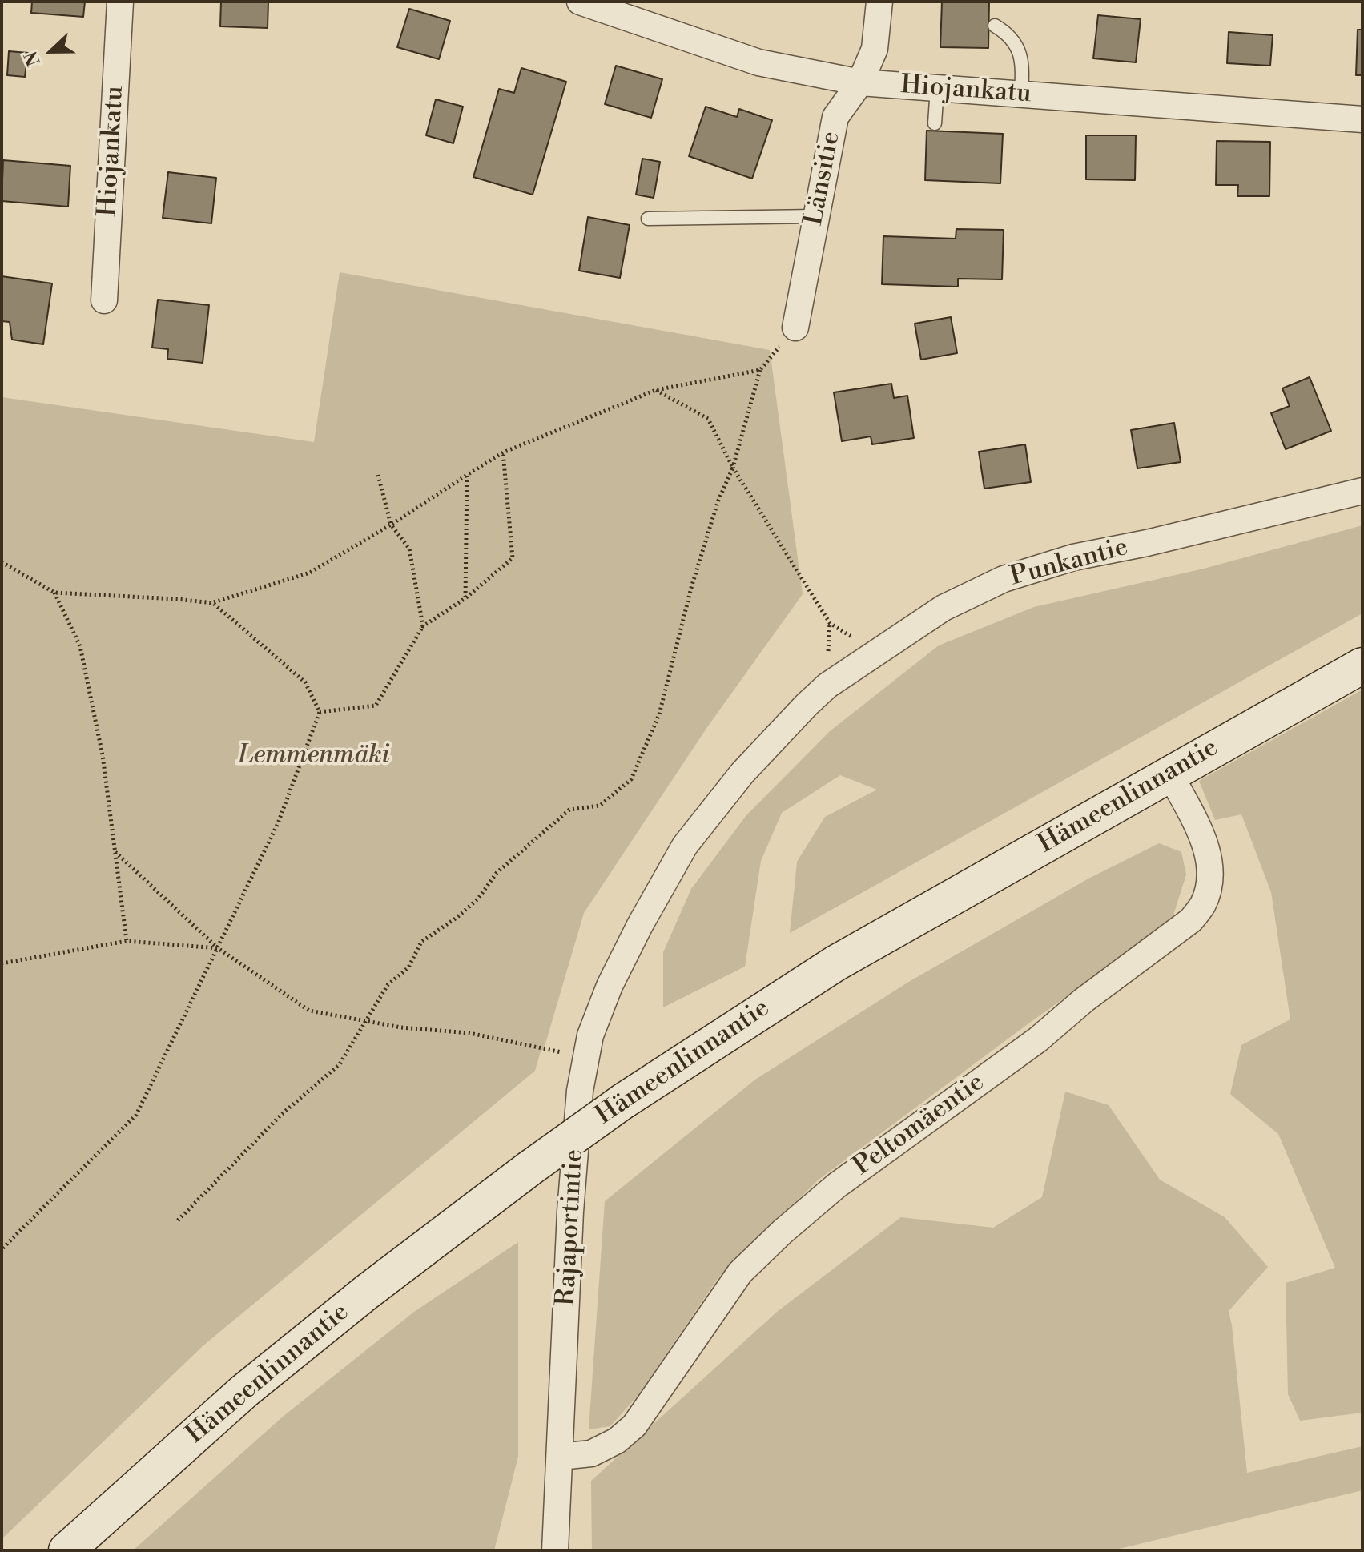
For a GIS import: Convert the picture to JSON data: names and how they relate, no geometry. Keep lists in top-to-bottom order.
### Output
{
  "streets": {
    "main road": ["Hämeenlinnantie"],
    "street": [
      "Hiojankatu",
      "Länsitie",
      "Punkantie",
      "Peltomäentie",
      "Rajaportintie"
    ]
  },
  "crossings": [
    ["Hiojankatu", "Länsitie"],
    ["Punkantie", "Rajaportintie"],
    ["Hämeenlinnantie", "Peltomäentie"],
    ["Peltomäentie", "Rajaportintie"]
  ],
  "parks": ["Lemmenmäki"],
  "north": "left"
}
